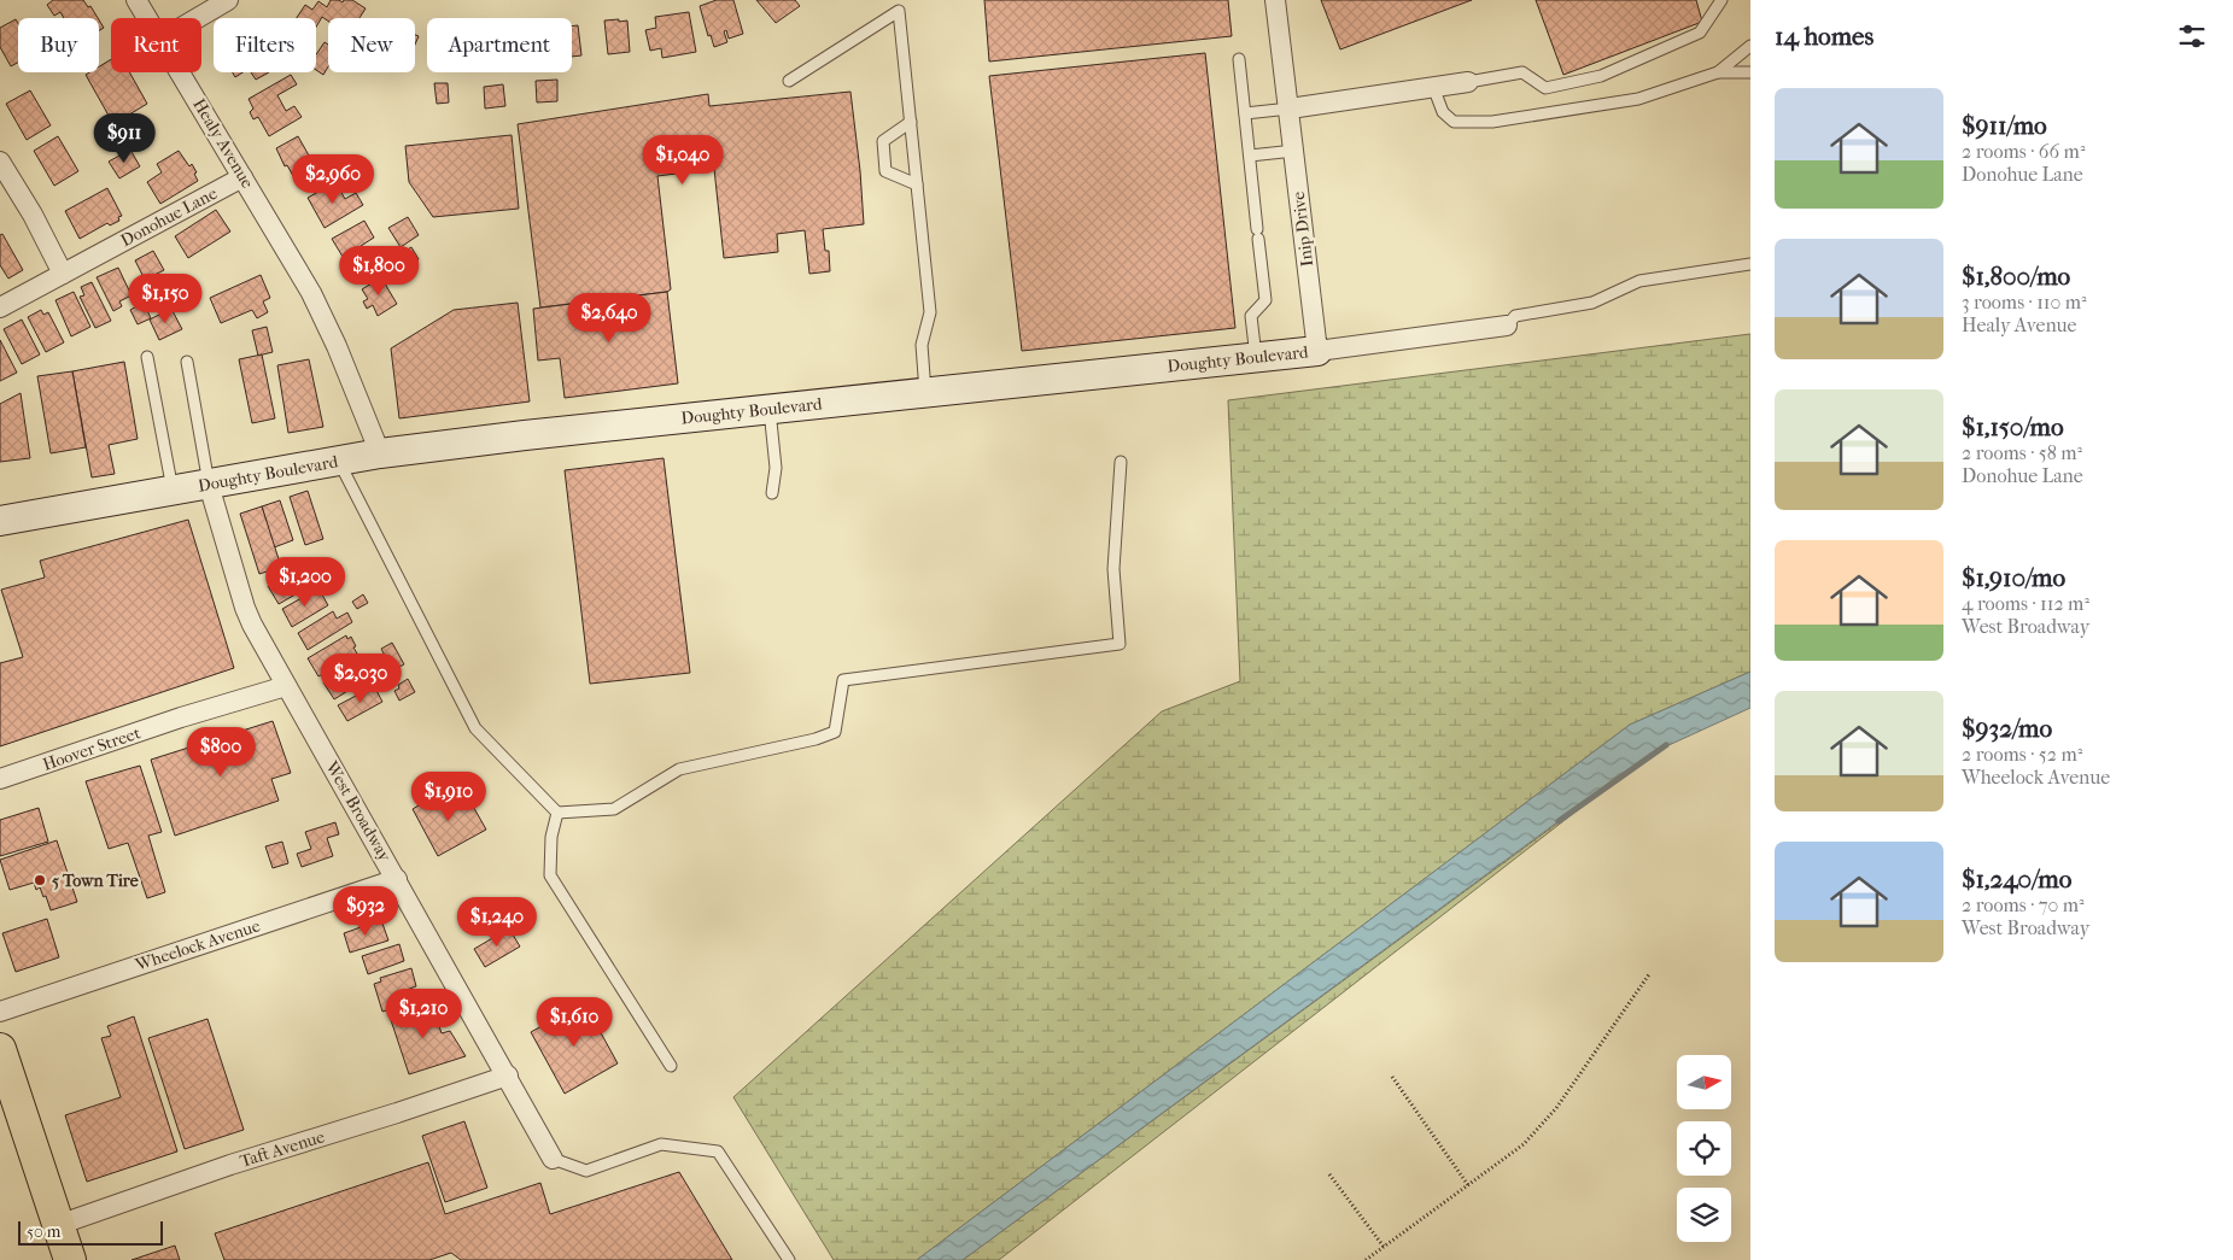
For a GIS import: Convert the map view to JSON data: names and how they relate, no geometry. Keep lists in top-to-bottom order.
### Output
{
  "streets": {
    "main road": ["Doughty Boulevard"],
    "street": [
      "Healy Avenue",
      "Donohue Lane",
      "Inip Drive",
      "Hoover Street",
      "West Broadway",
      "Wheelock Avenue",
      "Taft Avenue"
    ]
  },
  "crossings": [
    ["Healy Avenue", "Donohue Lane"],
    ["Healy Avenue", "Doughty Boulevard"],
    ["Inip Drive", "Doughty Boulevard"],
    ["Doughty Boulevard", "West Broadway"],
    ["Hoover Street", "West Broadway"],
    ["West Broadway", "Wheelock Avenue"],
    ["West Broadway", "Taft Avenue"]
  ],
  "places": ["5 Town Tire"],
  "scale_bar": "50 m",
  "north": "right",
  "page": {
    "heading": "14 homes",
    "chip": [
      "Buy",
      "Rent",
      "Filters",
      "New",
      "Apartment"
    ],
    "list": [
      {
        "name": "$911/mo",
        "note": "2 rooms · 66 m² · Donohue Lane"
      },
      {
        "name": "$1,800/mo",
        "note": "3 rooms · 110 m² · Healy Avenue"
      },
      {
        "name": "$1,150/mo",
        "note": "2 rooms · 58 m² · Donohue Lane"
      },
      {
        "name": "$1,910/mo",
        "note": "4 rooms · 112 m² · West Broadway"
      },
      {
        "name": "$932/mo",
        "note": "2 rooms · 52 m² · Wheelock Avenue"
      },
      {
        "name": "$1,240/mo",
        "note": "2 rooms · 70 m² · West Broadway"
      }
    ],
    "price": [
      "$911",
      "$1,040",
      "$2,960",
      "$1,800",
      "$1,150",
      "$2,640",
      "$1,200",
      "$2,030",
      "$800",
      "$1,910",
      "$932",
      "$1,240",
      "$1,210",
      "$1,610"
    ],
    "scale": "50 m"
  }
}
